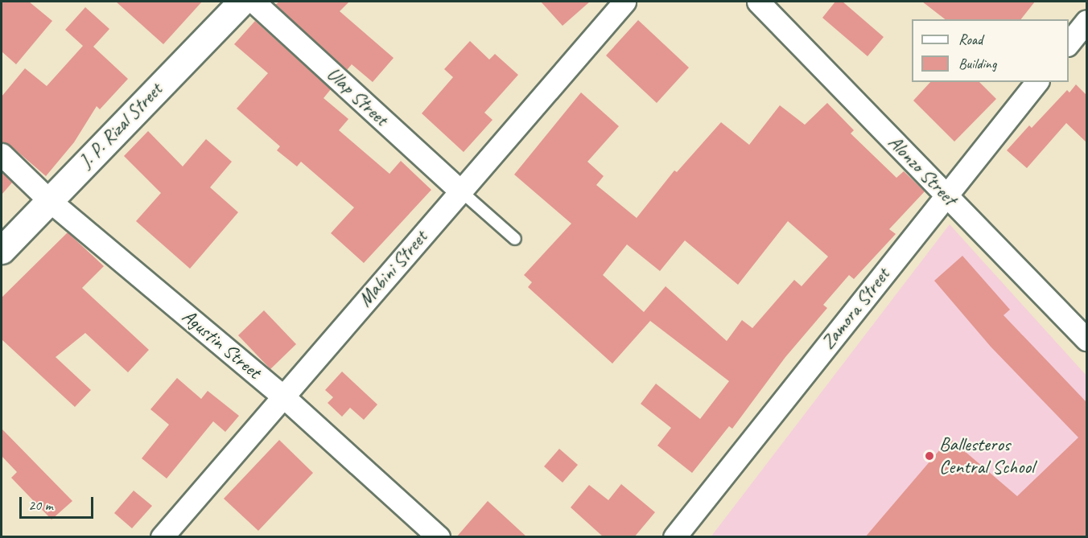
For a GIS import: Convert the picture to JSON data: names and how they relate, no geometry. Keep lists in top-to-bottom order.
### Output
{
  "streets": {
    "main road": ["J. P. Rizal Street"],
    "street": [
      "Ulap Street",
      "Alonzo Street",
      "Mabini Street",
      "Zamora Street",
      "Agustin Street"
    ]
  },
  "crossings": [
    ["Ulap Street", "Mabini Street"],
    ["J. P. Rizal Street", "Agustin Street"],
    ["Alonzo Street", "Zamora Street"],
    ["Mabini Street", "Agustin Street"]
  ],
  "places": ["Ballesteros Central School"],
  "legend": ["Road", "Building"],
  "scale_bar": "20 m"
}
